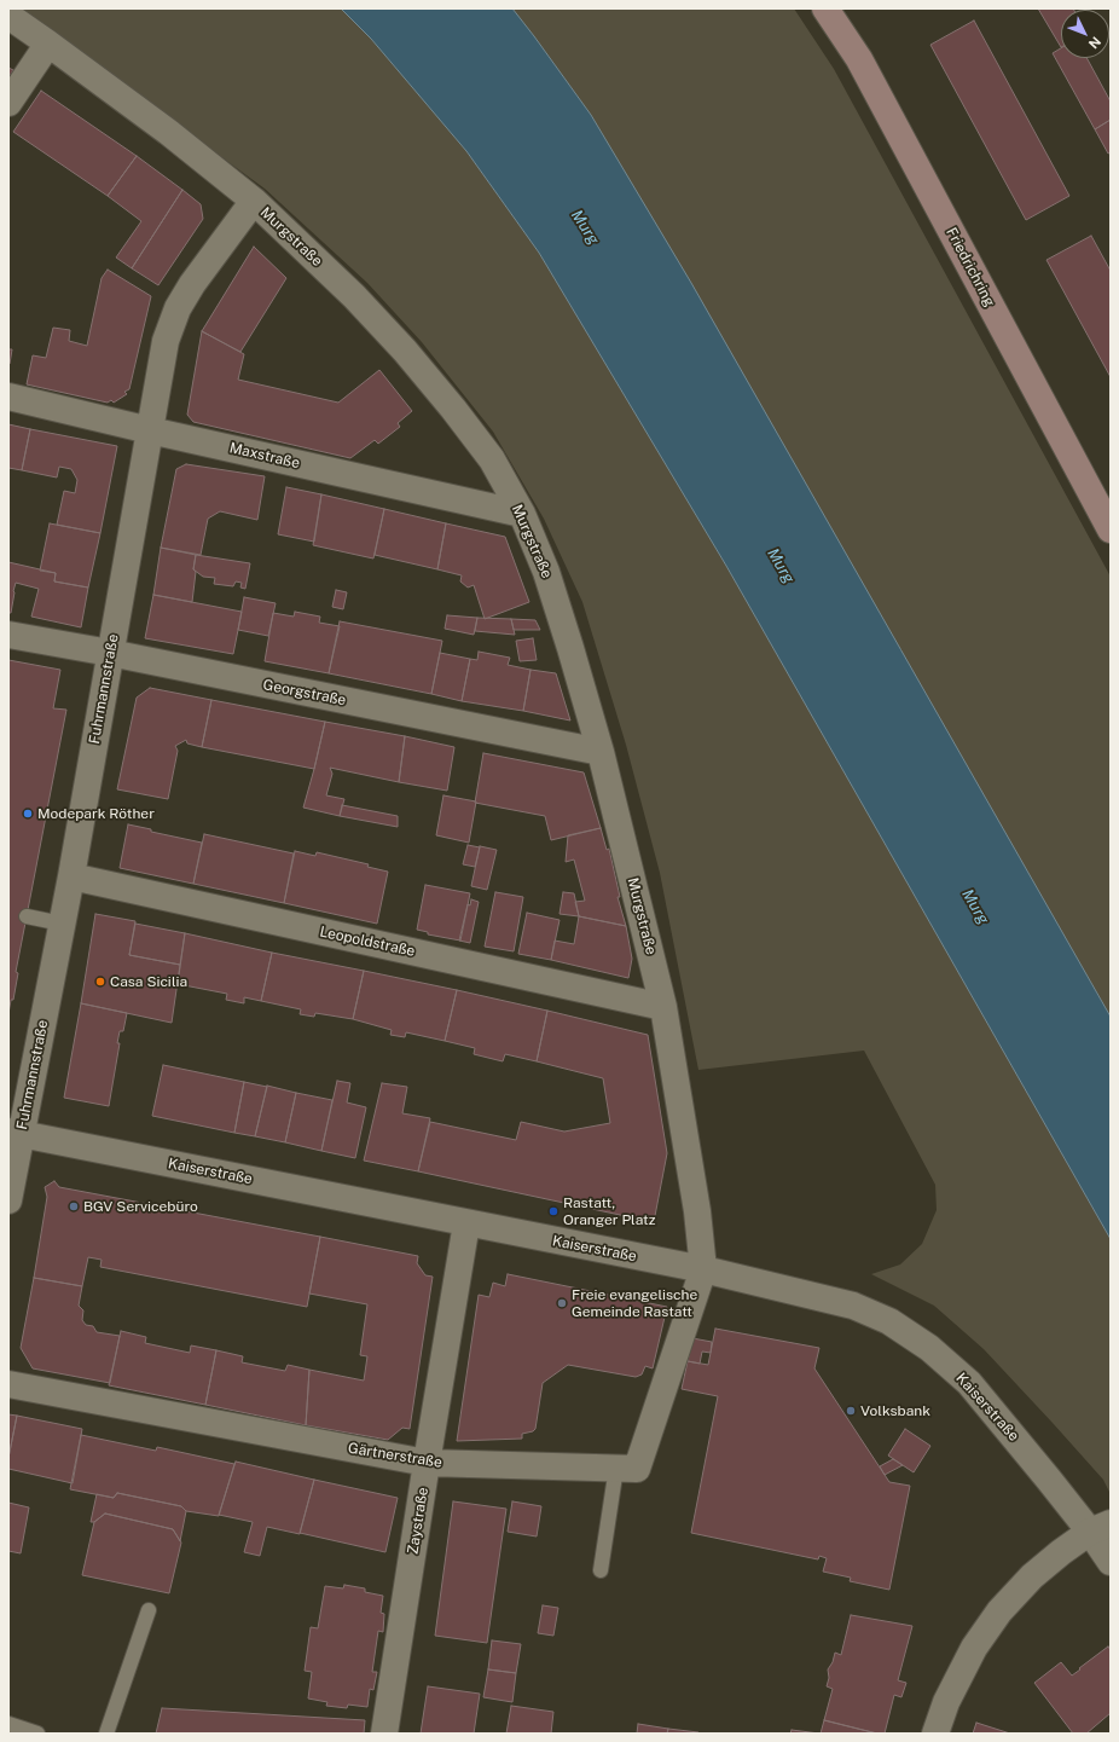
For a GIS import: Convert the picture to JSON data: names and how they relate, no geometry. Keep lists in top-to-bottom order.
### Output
{
  "streets": {
    "main road": ["Friedrichring"],
    "street": [
      "Murgstraße",
      "Maxstraße",
      "Fuhrmannstraße",
      "Georgstraße",
      "Leopoldstraße",
      "Kaiserstraße",
      "Gärtnerstraße",
      "Zaystraße"
    ]
  },
  "crossings": [
    ["Murgstraße", "Maxstraße"],
    ["Murgstraße", "Fuhrmannstraße"],
    ["Murgstraße", "Georgstraße"],
    ["Murgstraße", "Leopoldstraße"],
    ["Murgstraße", "Kaiserstraße"],
    ["Murgstraße", "Gärtnerstraße"],
    ["Maxstraße", "Fuhrmannstraße"],
    ["Fuhrmannstraße", "Georgstraße"],
    ["Fuhrmannstraße", "Leopoldstraße"],
    ["Fuhrmannstraße", "Kaiserstraße"],
    ["Kaiserstraße", "Gärtnerstraße"],
    ["Kaiserstraße", "Zaystraße"],
    ["Gärtnerstraße", "Zaystraße"]
  ],
  "water": ["Murg"],
  "places": [
    "Modepark Röther",
    "Casa Sicilia",
    "BGV Servicebüro",
    "Rastatt, Oranger Platz",
    "Freie evangelische Gemeinde Rastatt",
    "Volksbank"
  ],
  "north": "bottom right"
}
